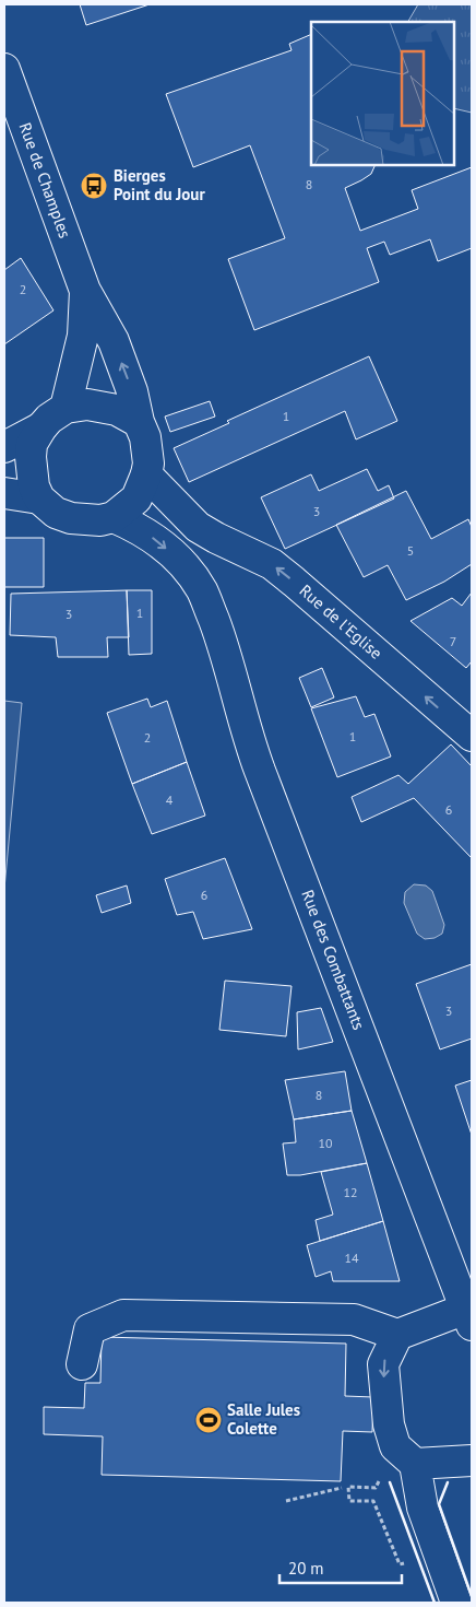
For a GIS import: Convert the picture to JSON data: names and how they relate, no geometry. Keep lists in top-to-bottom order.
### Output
{
  "streets": {
    "street": ["Rue de Champles", "Rue de l'Eglise", "Rue des Combattants"]
  },
  "crossings": [
    ["Rue de Champles", "Rue des Combattants"],
    ["Rue de l'Eglise", "Rue des Combattants"]
  ],
  "one_way": ["Rue de l'Eglise"],
  "places": {
    "bus stop": ["Bierges Point du Jour"],
    "sports": ["Salle Jules Colette"]
  },
  "house_numbers": [
    "8",
    "2",
    "1",
    "3",
    "5",
    "1",
    "3",
    "7",
    "1",
    "2",
    "4",
    "6",
    "6",
    "3",
    "8",
    "10",
    "12",
    "14"
  ],
  "scale_bar": "20 m"
}
